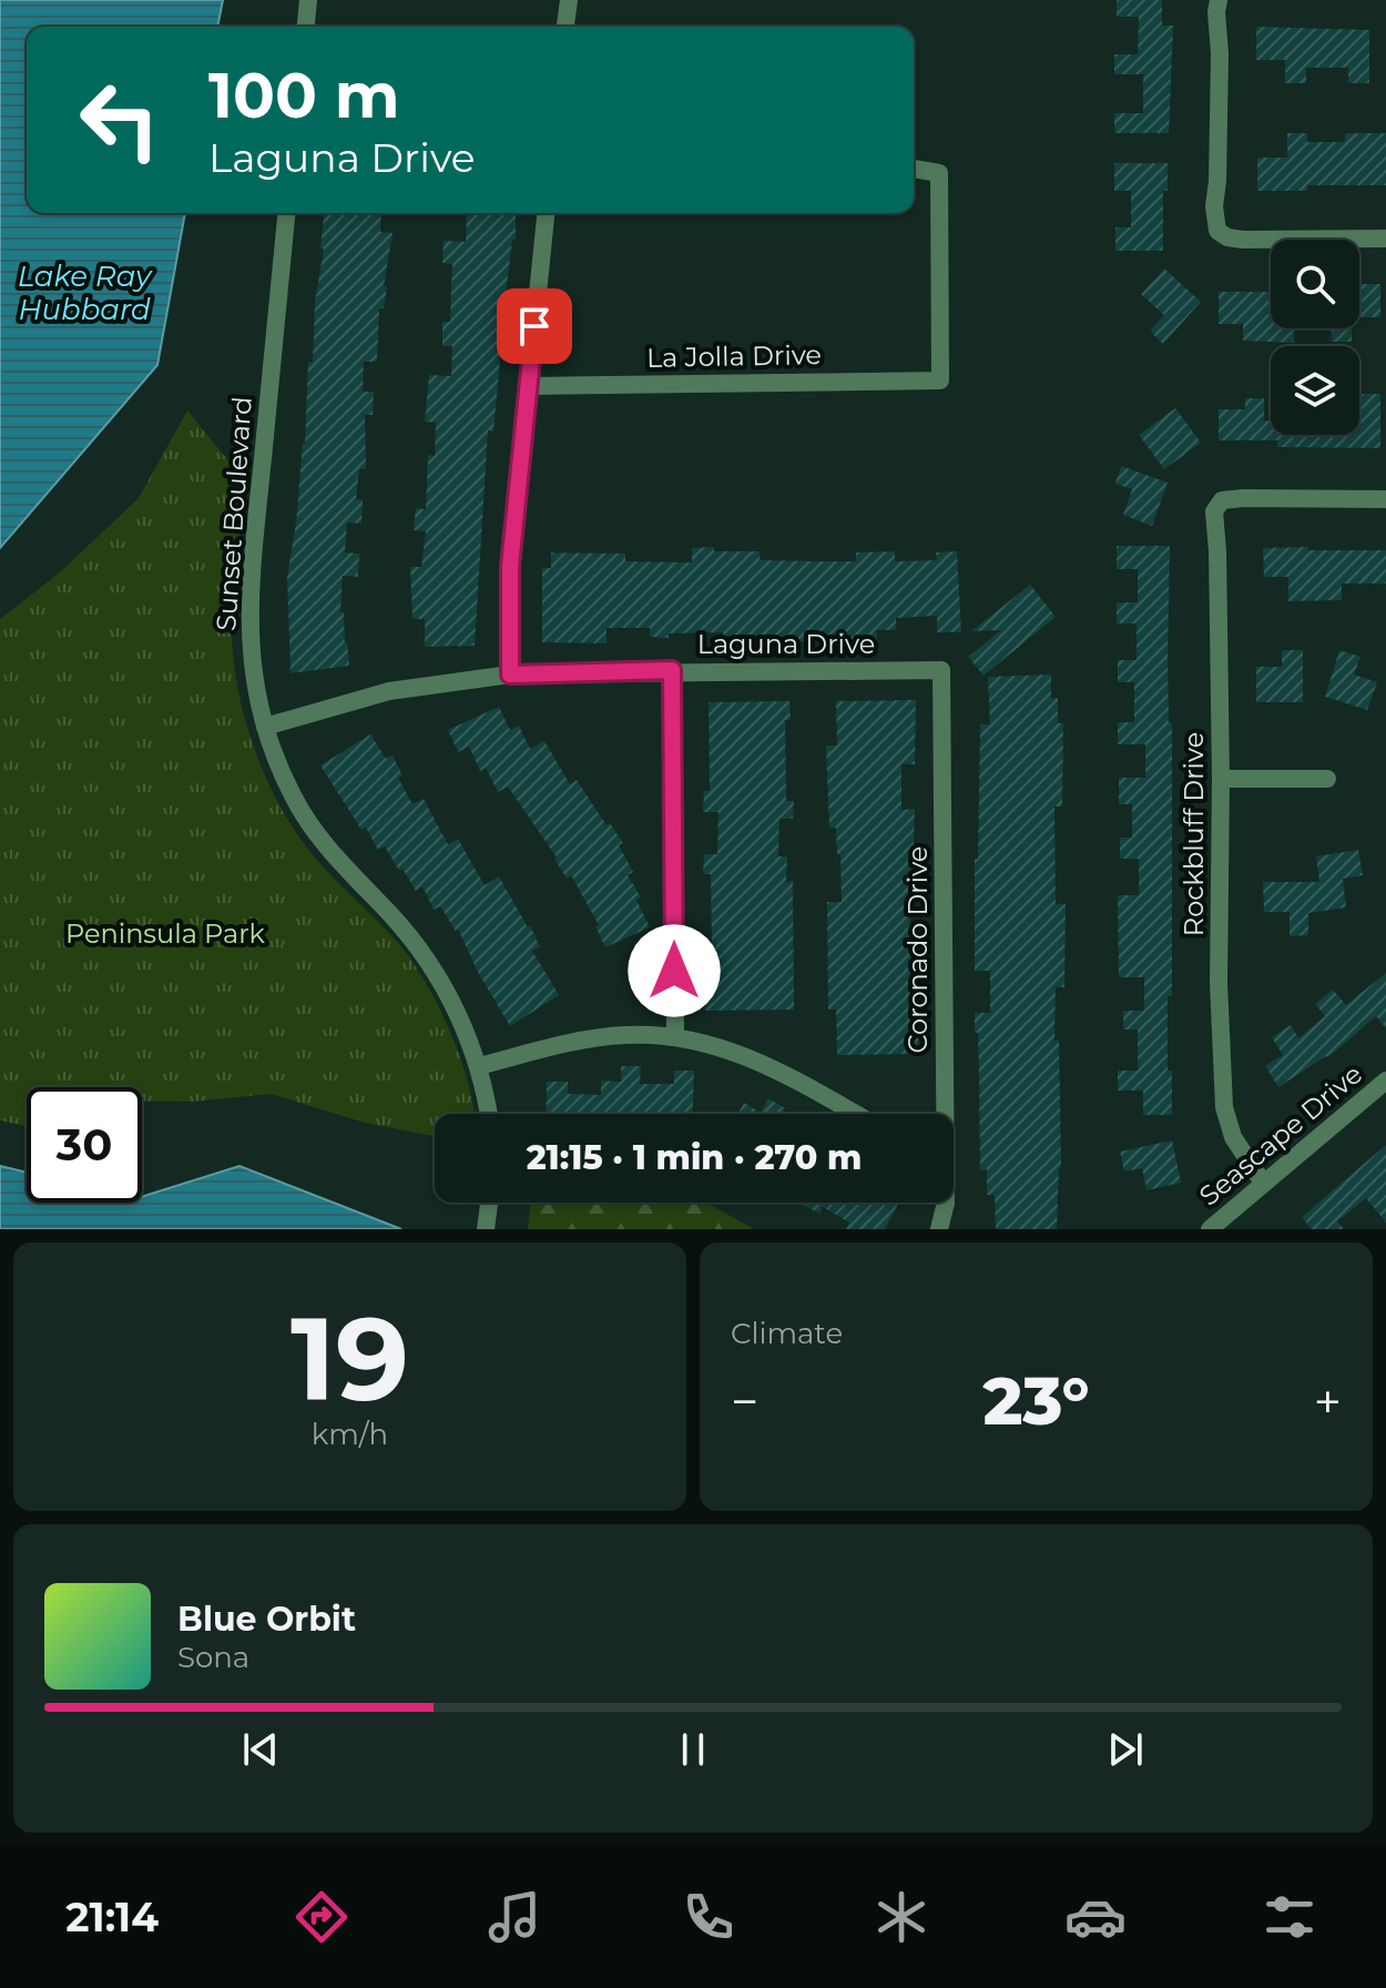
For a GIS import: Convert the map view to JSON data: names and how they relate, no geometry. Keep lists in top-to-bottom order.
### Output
{
  "streets": {
    "street": [
      "La Jolla Drive",
      "Sunset Boulevard",
      "Laguna Drive",
      "Rockbluff Drive",
      "Coronado Drive",
      "Seascape Drive"
    ]
  },
  "crossings": [
    ["Sunset Boulevard", "Laguna Drive"],
    ["Laguna Drive", "Coronado Drive"],
    ["Rockbluff Drive", "Seascape Drive"]
  ],
  "water": ["Lake Ray Hubbard"],
  "parks": ["Peninsula Park"],
  "page": {
    "turn": ["100 m", "Laguna Drive"],
    "limit": "30",
    "trip": "21:15 · 1 min · 270 m",
    "tile": [
      ["19", "km/h"],
      "Climate"
    ],
    "heat": ["−", "23°", "+"],
    "song": ["Blue Orbit", "Sona"],
    "tabs": "21:14"
  }
}
